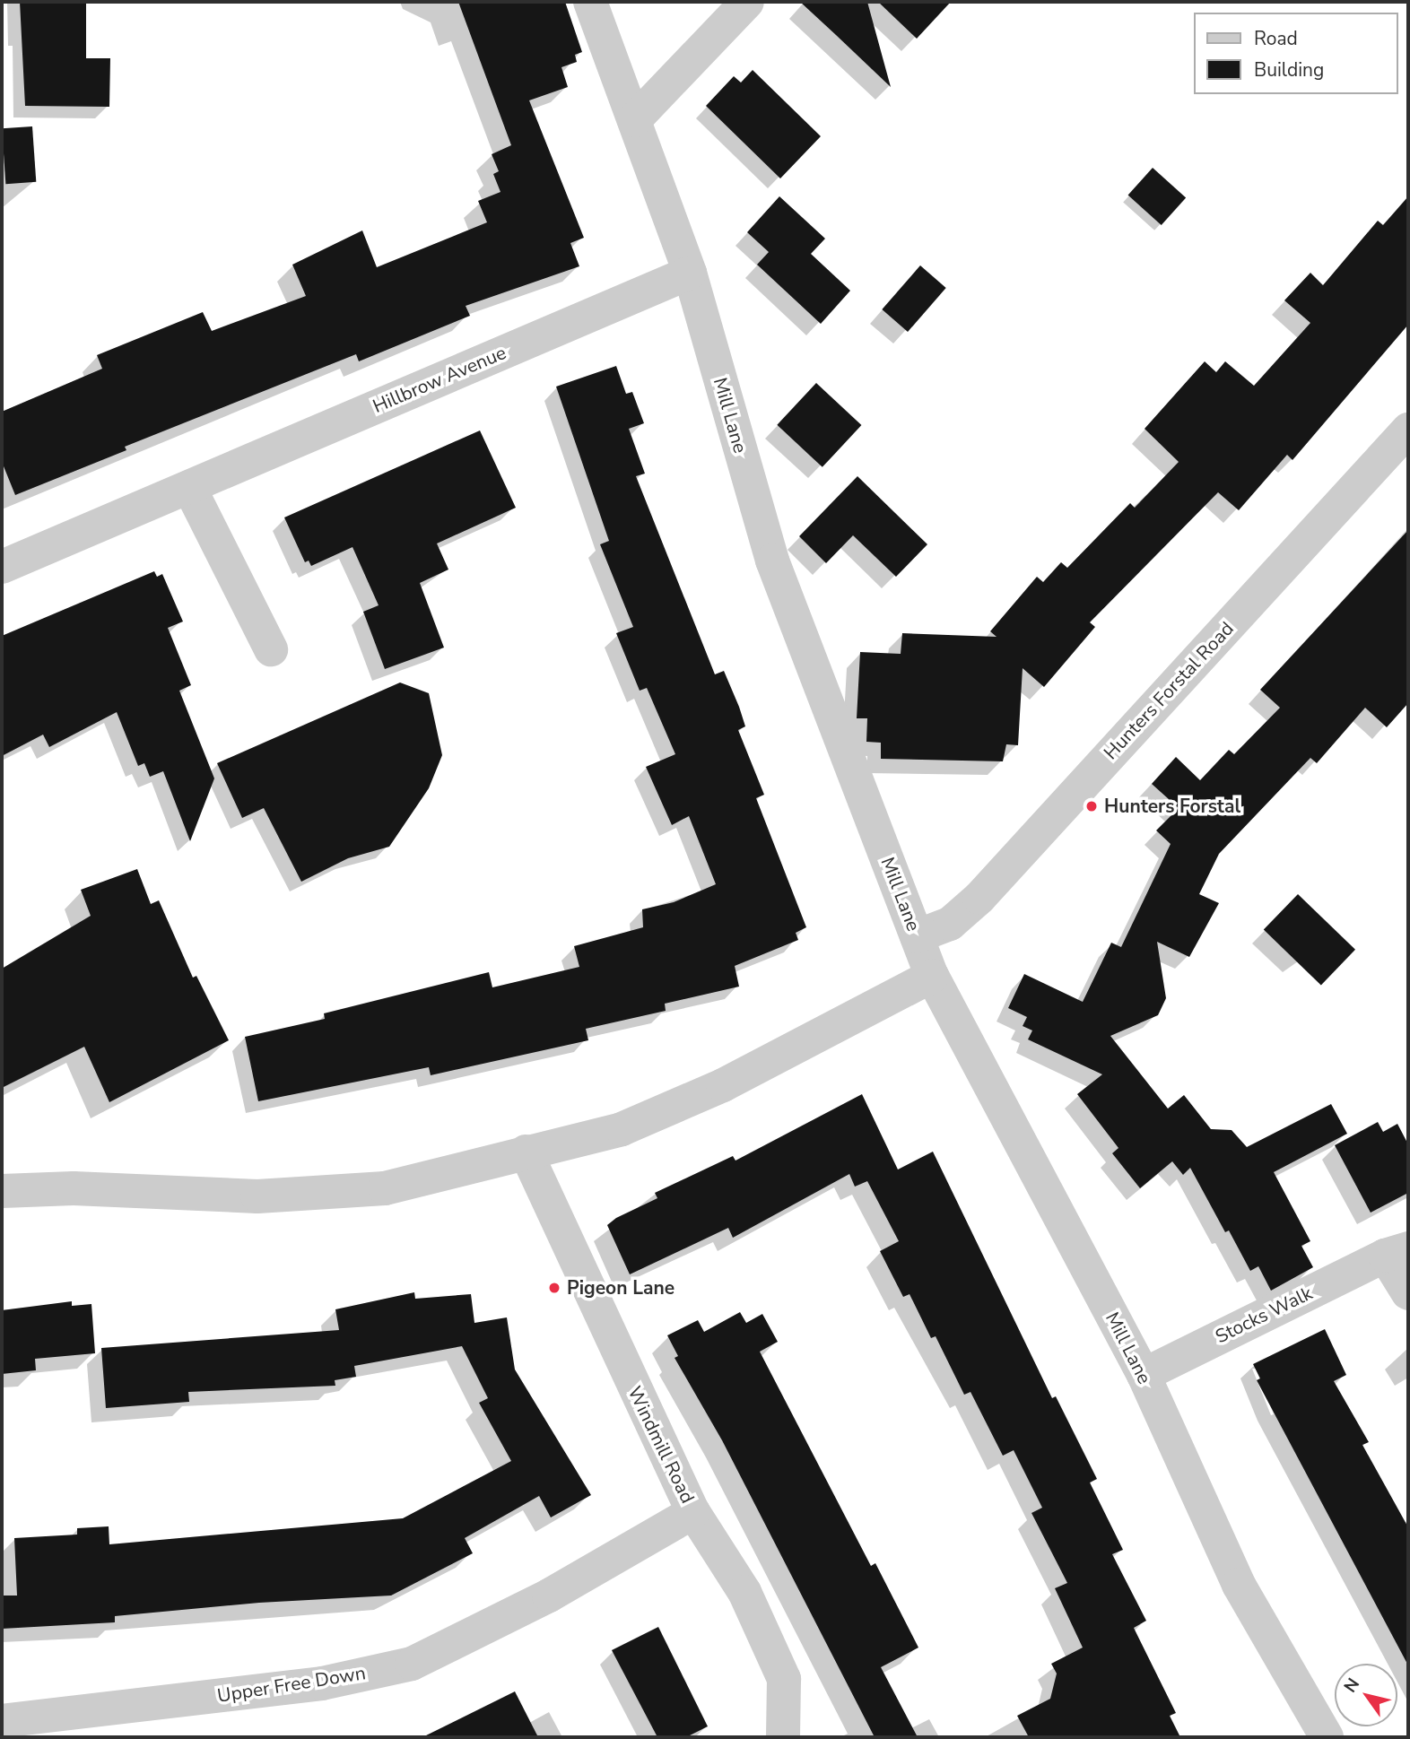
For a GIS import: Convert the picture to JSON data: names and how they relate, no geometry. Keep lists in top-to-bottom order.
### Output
{
  "streets": {
    "street": [
      "Hillbrow Avenue",
      "Mill Lane",
      "Hunters Forstal Road",
      "Stocks Walk",
      "Windmill Road",
      "Upper Free Down"
    ]
  },
  "crossings": [
    ["Hillbrow Avenue", "Mill Lane"],
    ["Mill Lane", "Hunters Forstal Road"],
    ["Mill Lane", "Stocks Walk"],
    ["Windmill Road", "Upper Free Down"]
  ],
  "places": ["Hunters Forstal", "Pigeon Lane"],
  "legend": ["Road", "Building"],
  "north": "top left"
}
